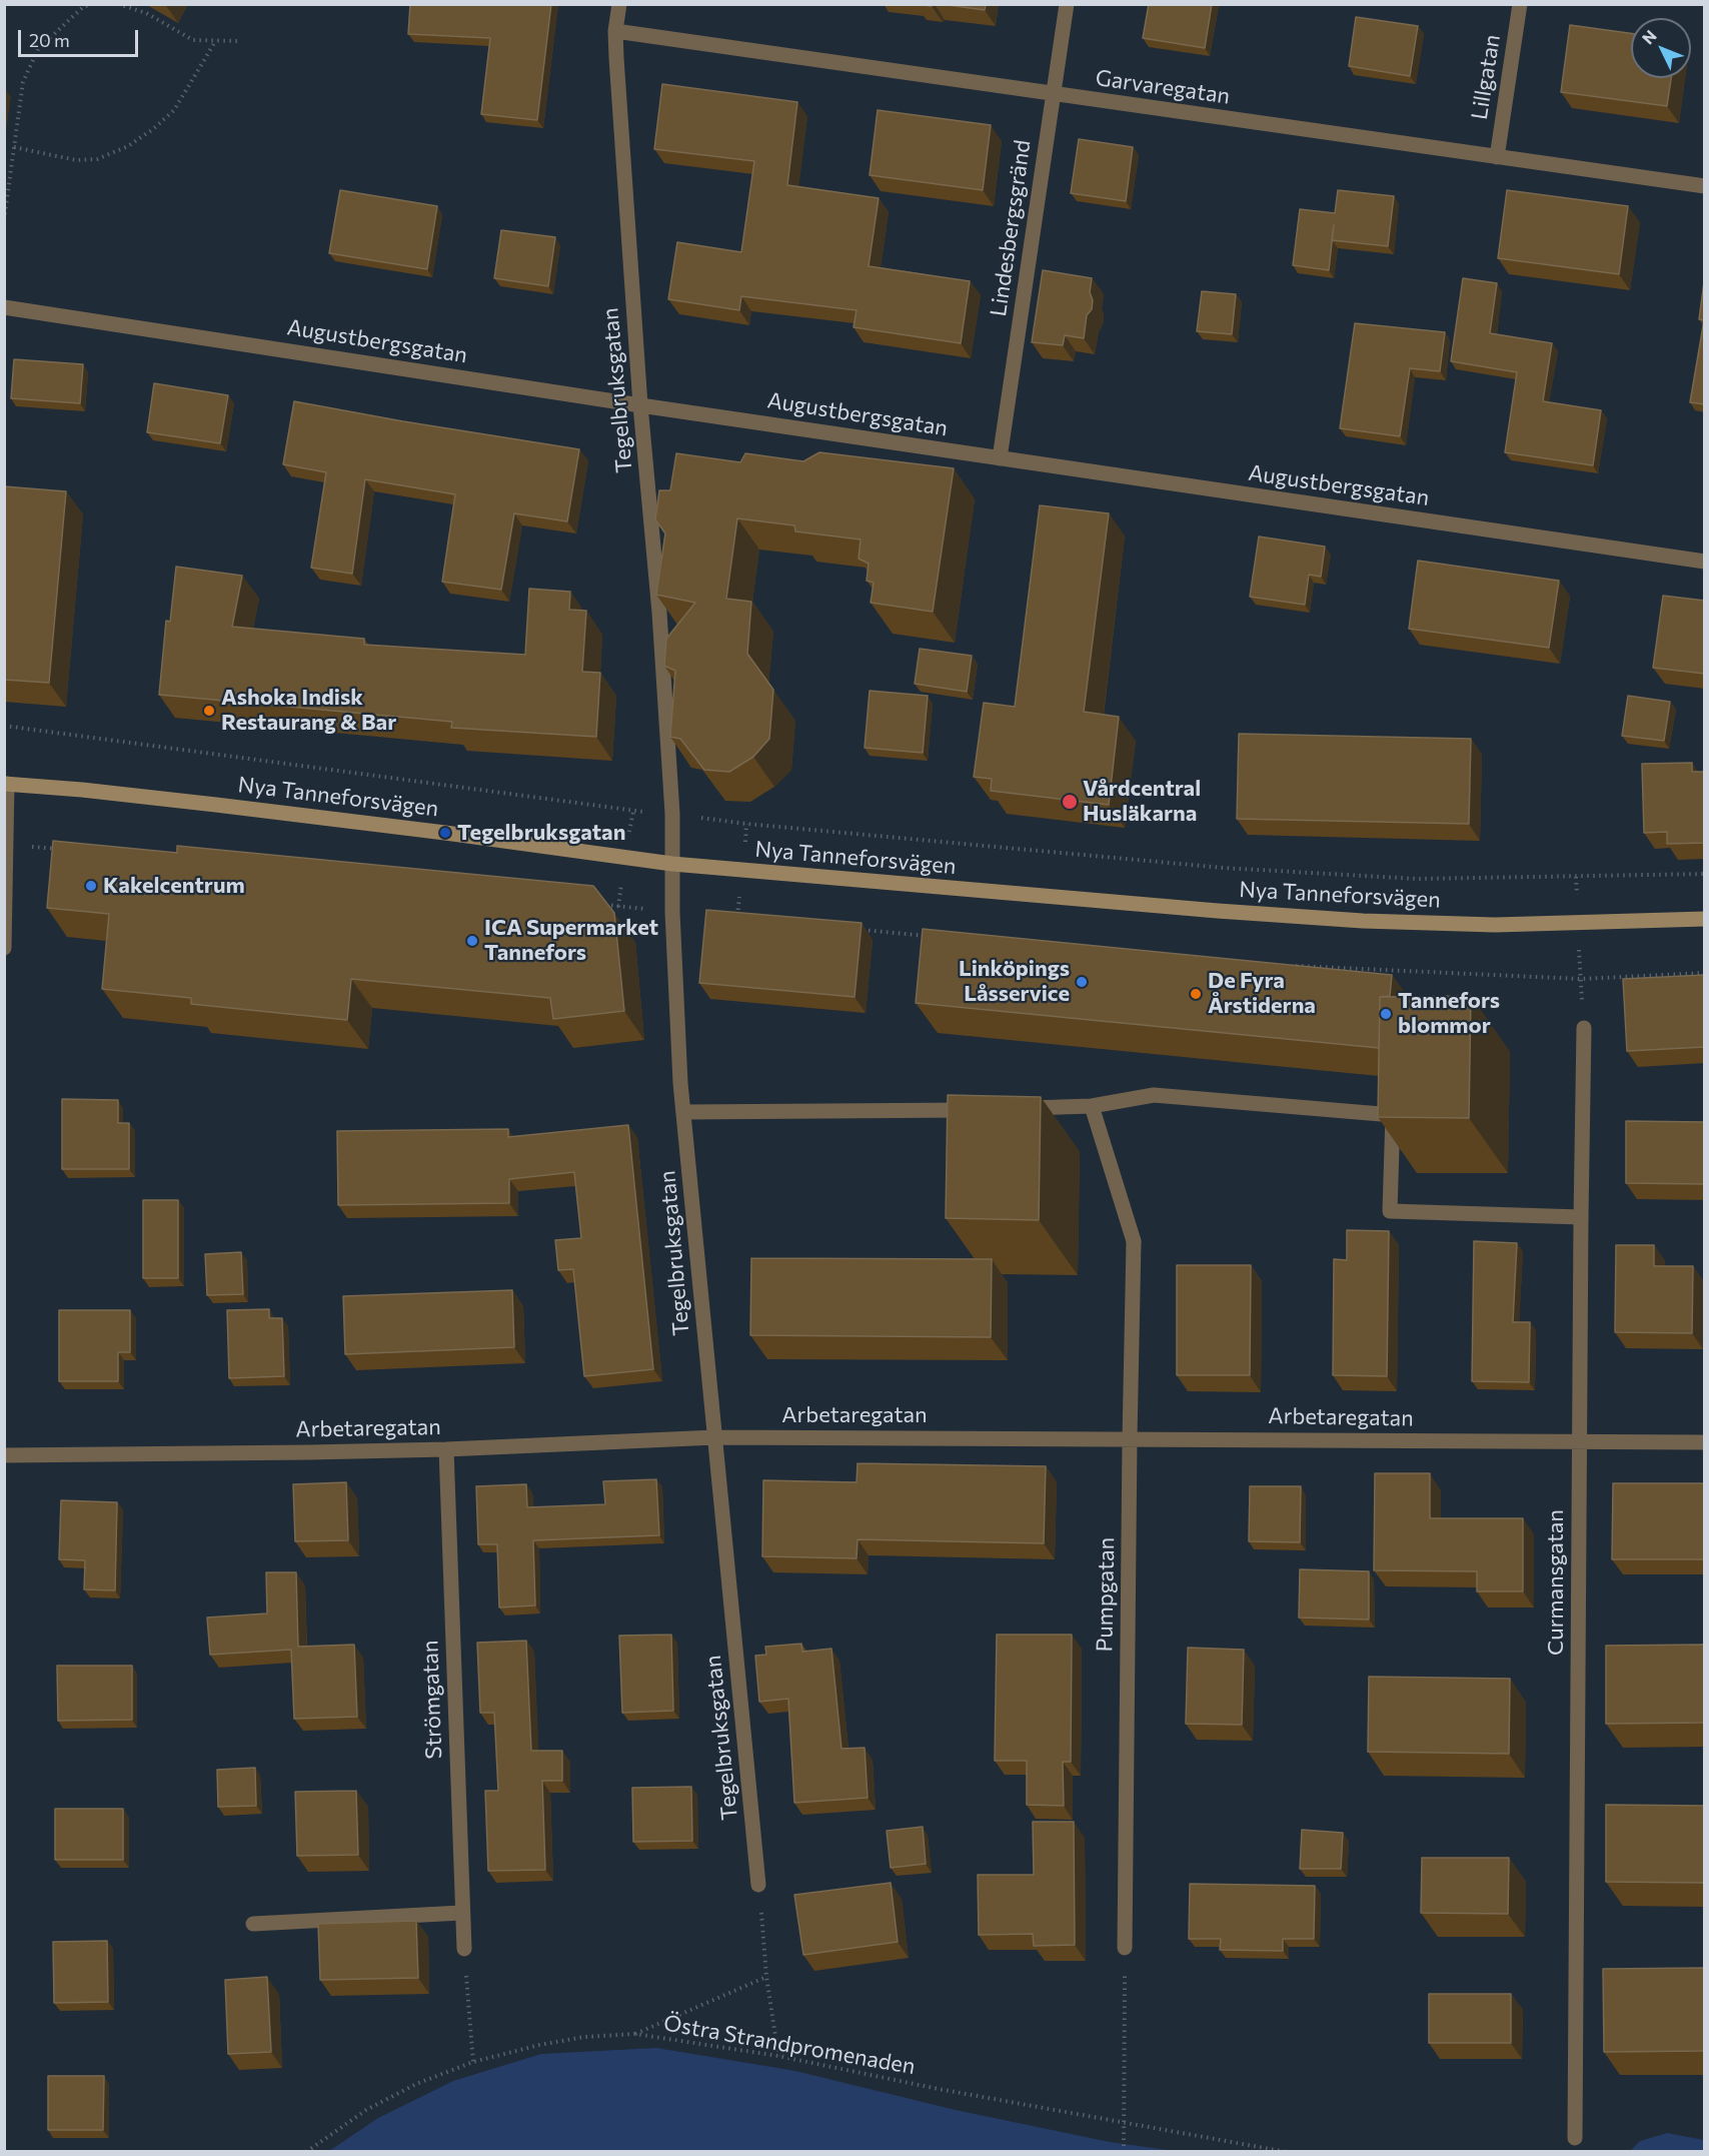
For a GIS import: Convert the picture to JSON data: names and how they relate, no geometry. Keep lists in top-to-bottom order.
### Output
{
  "streets": {
    "main road": ["Nya Tanneforsvägen"],
    "street": [
      "Lillgatan",
      "Garvaregatan",
      "Lindesbergsgränd",
      "Augustbergsgatan",
      "Tegelbruksgatan",
      "Arbetaregatan",
      "Curmansgatan",
      "Pumpgatan",
      "Strömgatan"
    ],
    "path": ["Östra Strandpromenaden"]
  },
  "crossings": [
    ["Lillgatan", "Garvaregatan"],
    ["Garvaregatan", "Lindesbergsgränd"],
    ["Garvaregatan", "Tegelbruksgatan"],
    ["Lindesbergsgränd", "Augustbergsgatan"],
    ["Augustbergsgatan", "Tegelbruksgatan"],
    ["Tegelbruksgatan", "Nya Tanneforsvägen"],
    ["Tegelbruksgatan", "Arbetaregatan"],
    ["Arbetaregatan", "Curmansgatan"],
    ["Arbetaregatan", "Pumpgatan"],
    ["Arbetaregatan", "Strömgatan"]
  ],
  "places": [
    "Ashoka Indisk Restaurang & Bar",
    "Vårdcentral Husläkarna",
    "Tegelbruksgatan",
    "Kakelcentrum",
    "ICA Supermarket Tannefors",
    "Linköpings Låsservice",
    "De Fyra Årstiderna",
    "Tannefors blommor"
  ],
  "scale_bar": "20 m",
  "north": "top left"
}
